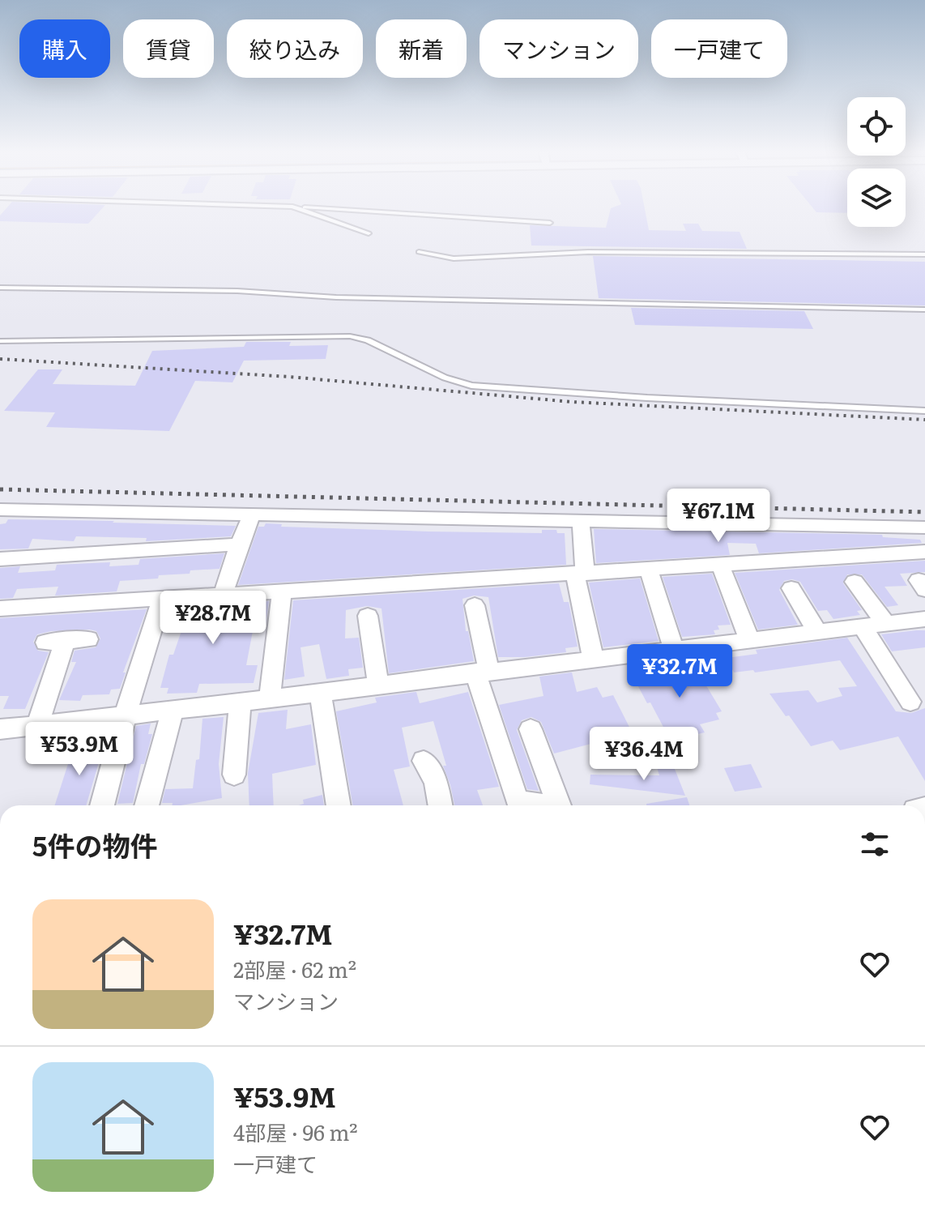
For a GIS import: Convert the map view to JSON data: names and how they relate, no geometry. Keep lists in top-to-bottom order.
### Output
{
  "page": {
    "chip": [
      "購入",
      "賃貸",
      "絞り込み",
      "新着",
      "マンション",
      "一戸建て"
    ],
    "price": [
      "¥67.1M",
      "¥28.7M",
      "¥32.7M",
      "¥53.9M",
      "¥36.4M"
    ],
    "heading": "5件の物件",
    "list": [
      {
        "name": "¥32.7M",
        "note": "2部屋 · 62 m² · マンション"
      },
      {
        "name": "¥53.9M",
        "note": "4部屋 · 96 m² · 一戸建て"
      }
    ]
  }
}
